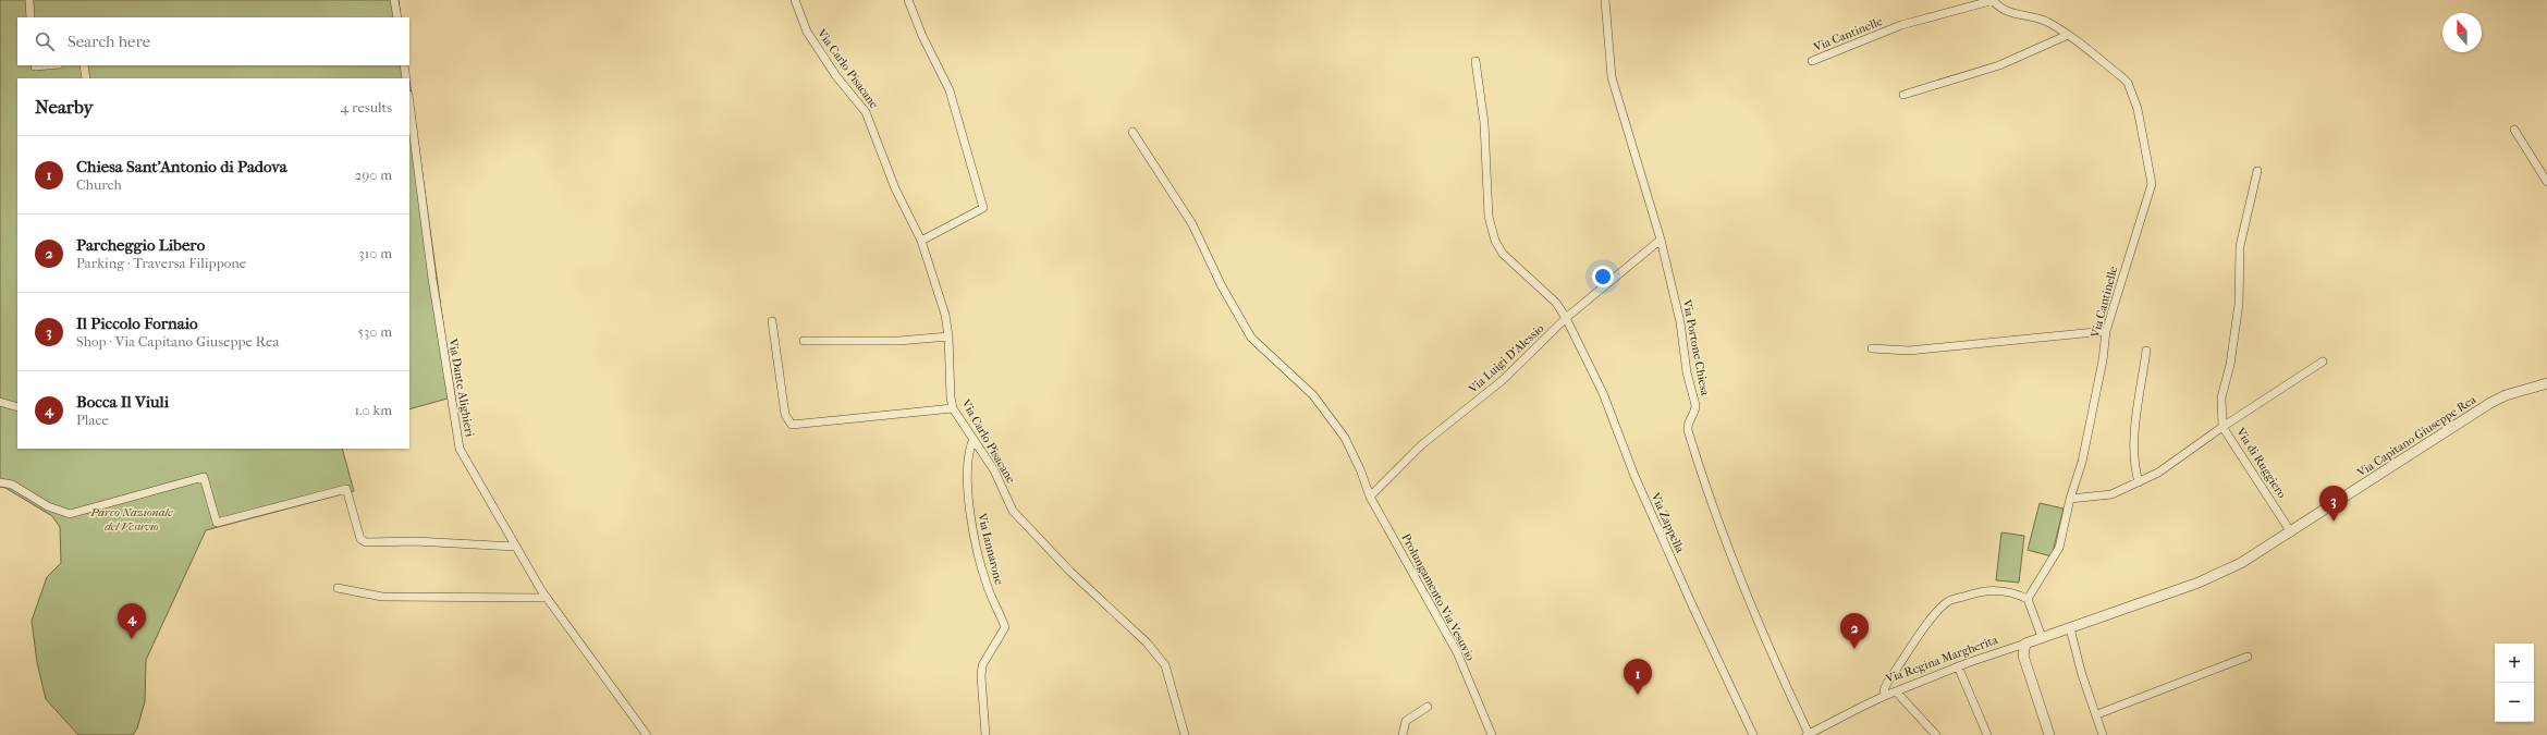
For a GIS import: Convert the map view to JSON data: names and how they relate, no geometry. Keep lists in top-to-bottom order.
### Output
{
  "streets": {
    "street": [
      "Via Cantinelle",
      "Via Carlo Pisacane",
      "Via Portone Chiesa",
      "Via Luigi D'Alessio",
      "Via Dante Alighieri",
      "Via Capitano Giuseppe Rea",
      "Via di Ruggiero",
      "Via Zappella",
      "Via Iannarone",
      "Prolungamento Via Vesuvio",
      "Via Regina Margherita"
    ]
  },
  "crossings": [
    ["Via Cantinelle", "Via di Ruggiero"],
    ["Via Carlo Pisacane", "Via Iannarone"],
    ["Via Portone Chiesa", "Via Luigi D'Alessio"],
    ["Via Portone Chiesa", "Via Regina Margherita"],
    ["Via Luigi D'Alessio", "Via Zappella"],
    ["Via Luigi D'Alessio", "Prolungamento Via Vesuvio"],
    ["Via Capitano Giuseppe Rea", "Via di Ruggiero"],
    ["Via Capitano Giuseppe Rea", "Via Regina Margherita"]
  ],
  "parks": ["Parco Nazionale del Vesuvio"],
  "north": "top",
  "page": {
    "search": "Search here",
    "heading": ["Nearby", "4 results"],
    "list": [
      {
        "mark": "1",
        "name": "Chiesa Sant'Antonio di Padova",
        "note": "Church",
        "value": "290 m"
      },
      {
        "mark": "2",
        "name": "Parcheggio Libero",
        "note": "Parking · Traversa Filippone",
        "value": "310 m"
      },
      {
        "mark": "3",
        "name": "Il Piccolo Fornaio",
        "note": "Shop · Via Capitano Giuseppe Rea",
        "value": "530 m"
      },
      {
        "mark": "4",
        "name": "Bocca Il Viuli",
        "note": "Place",
        "value": "1.0 km"
      }
    ],
    "pins": [
      "3",
      "4",
      "2",
      "1"
    ],
    "map_buttons": ["+", "−"]
  }
}
